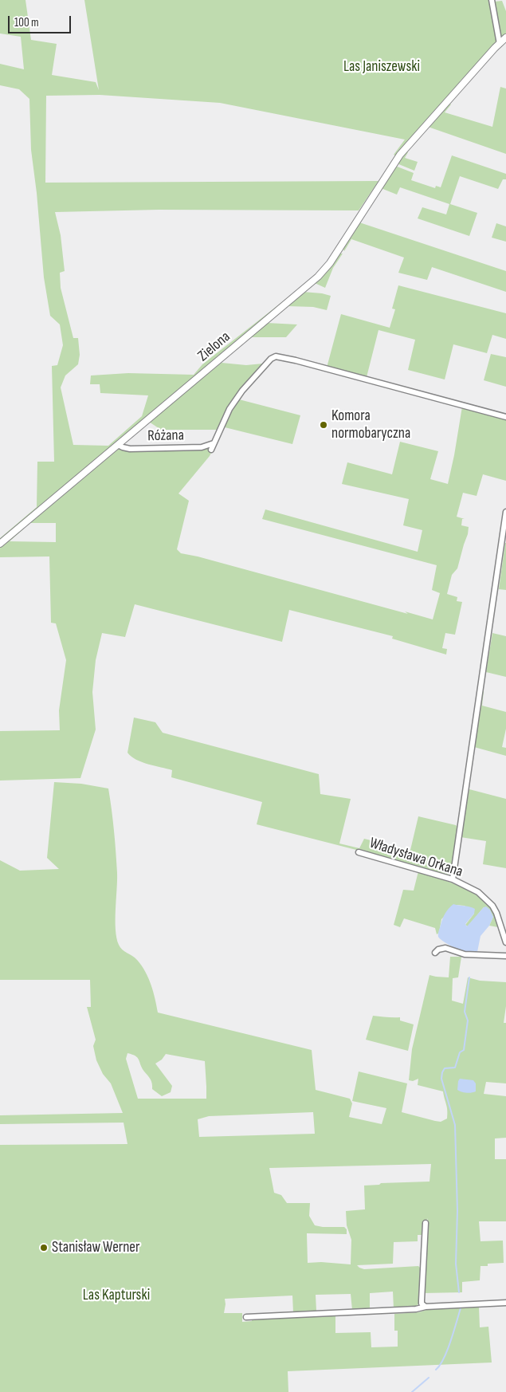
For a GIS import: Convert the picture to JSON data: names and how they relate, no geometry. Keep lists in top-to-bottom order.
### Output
{
  "streets": {
    "street": ["Zielona", "Różana", "Władysława Orkana"]
  },
  "crossings": [
    ["Zielona", "Różana"]
  ],
  "parks": ["Las Janiszewski", "Las Kapturski"],
  "places": ["Komora normobaryczna", "Stanisław Werner"],
  "scale_bar": "100 m"
}
